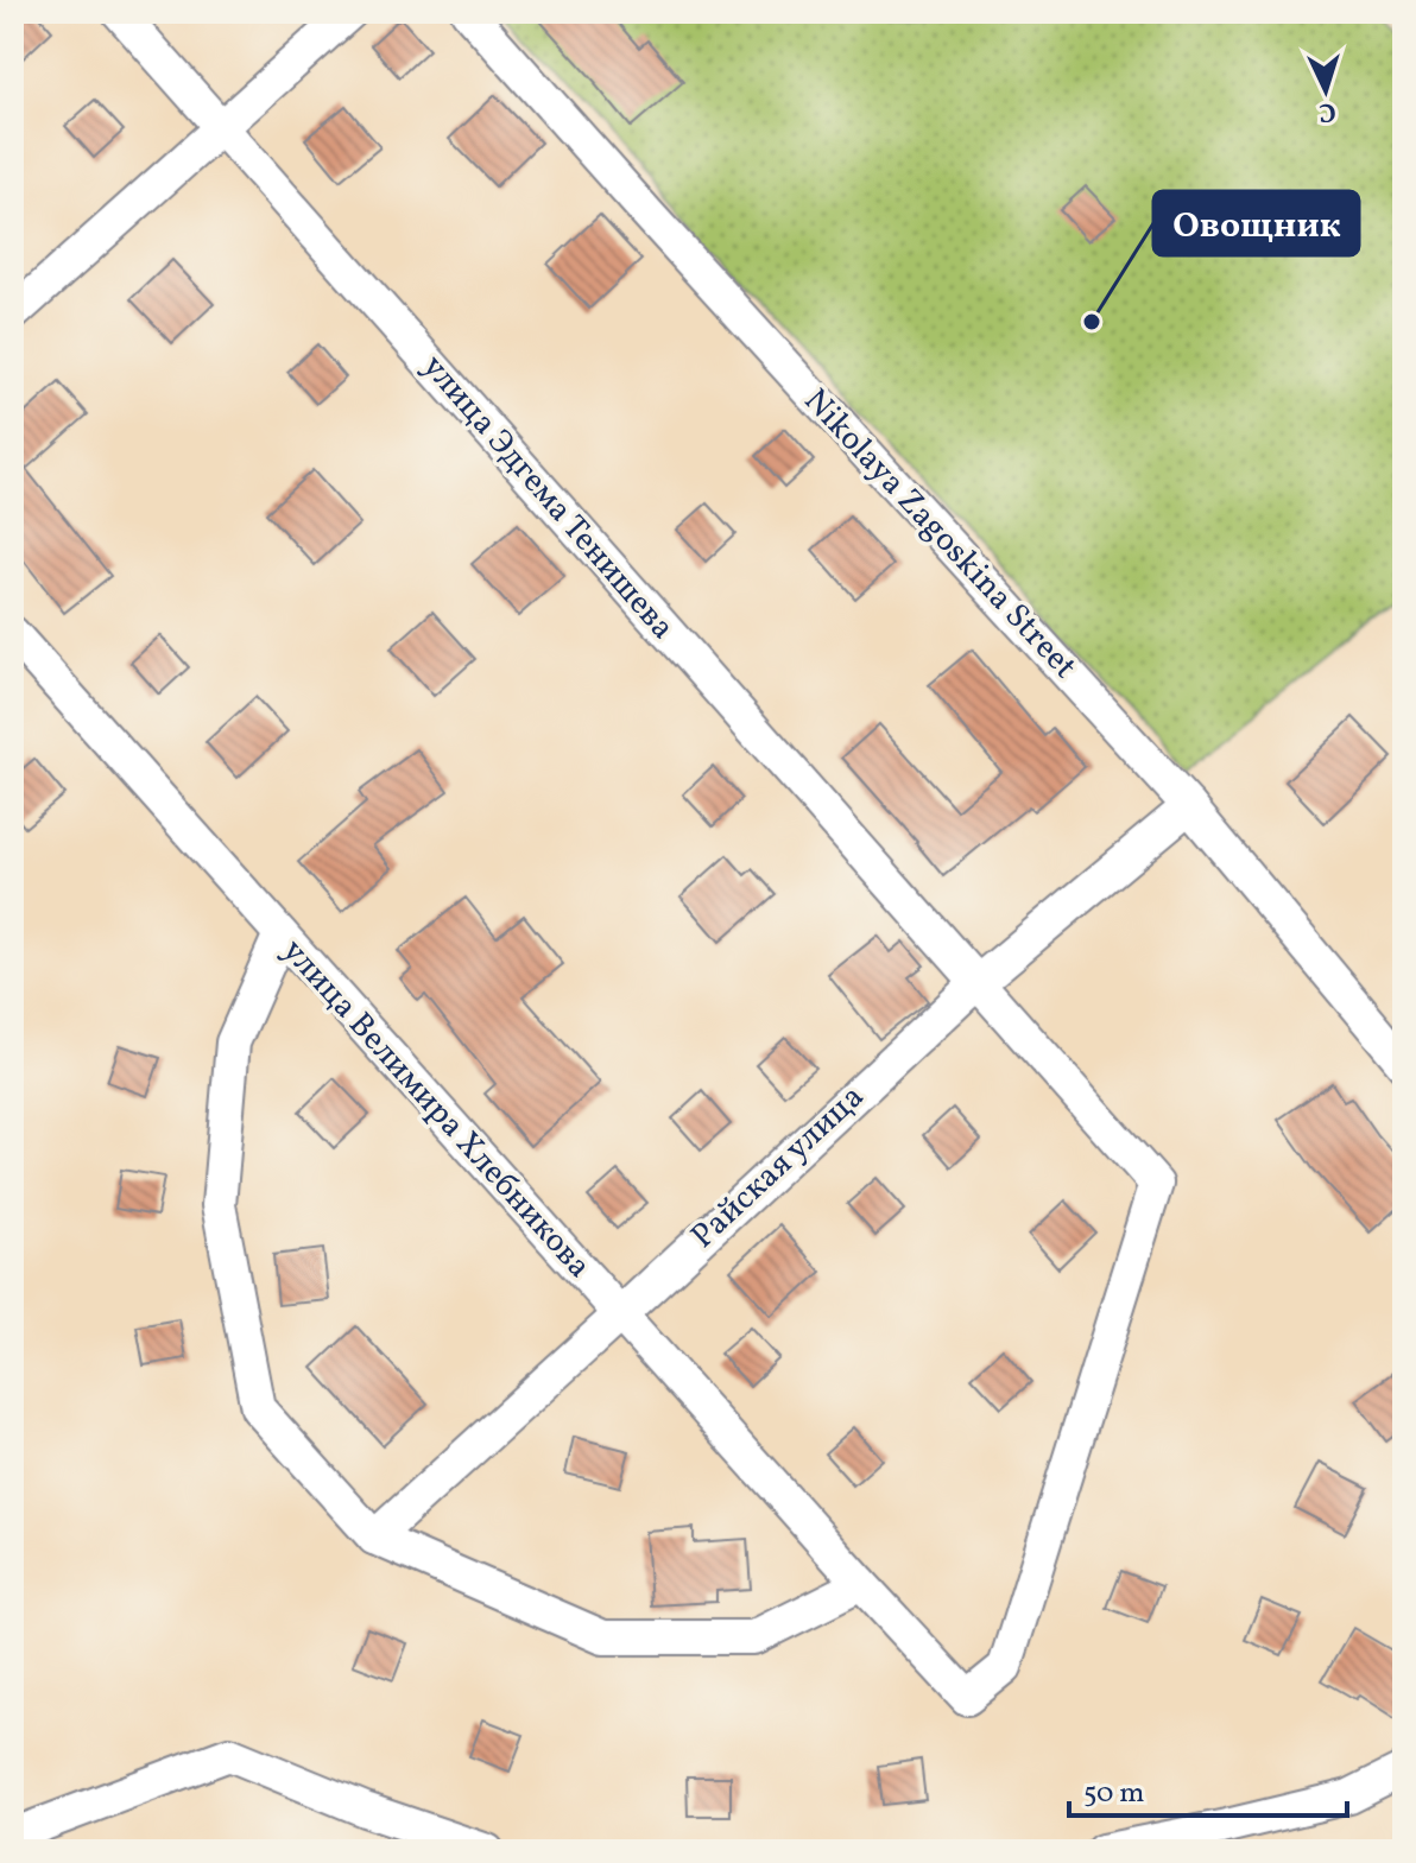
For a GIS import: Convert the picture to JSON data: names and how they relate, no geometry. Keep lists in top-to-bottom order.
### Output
{
  "streets": {
    "street": [
      "улица Эдгема Тенишева",
      "Nikolaya Zagoskina Street",
      "улица Велимира Хлебникова",
      "Райская улица"
    ]
  },
  "crossings": [
    ["улица Эдгема Тенишева", "улица Велимира Хлебникова"],
    ["улица Эдгема Тенишева", "Райская улица"],
    ["Nikolaya Zagoskina Street", "Райская улица"],
    ["улица Велимира Хлебникова", "Райская улица"]
  ],
  "places": ["Овощник"],
  "scale_bar": "50 m",
  "north": "bottom"
}
